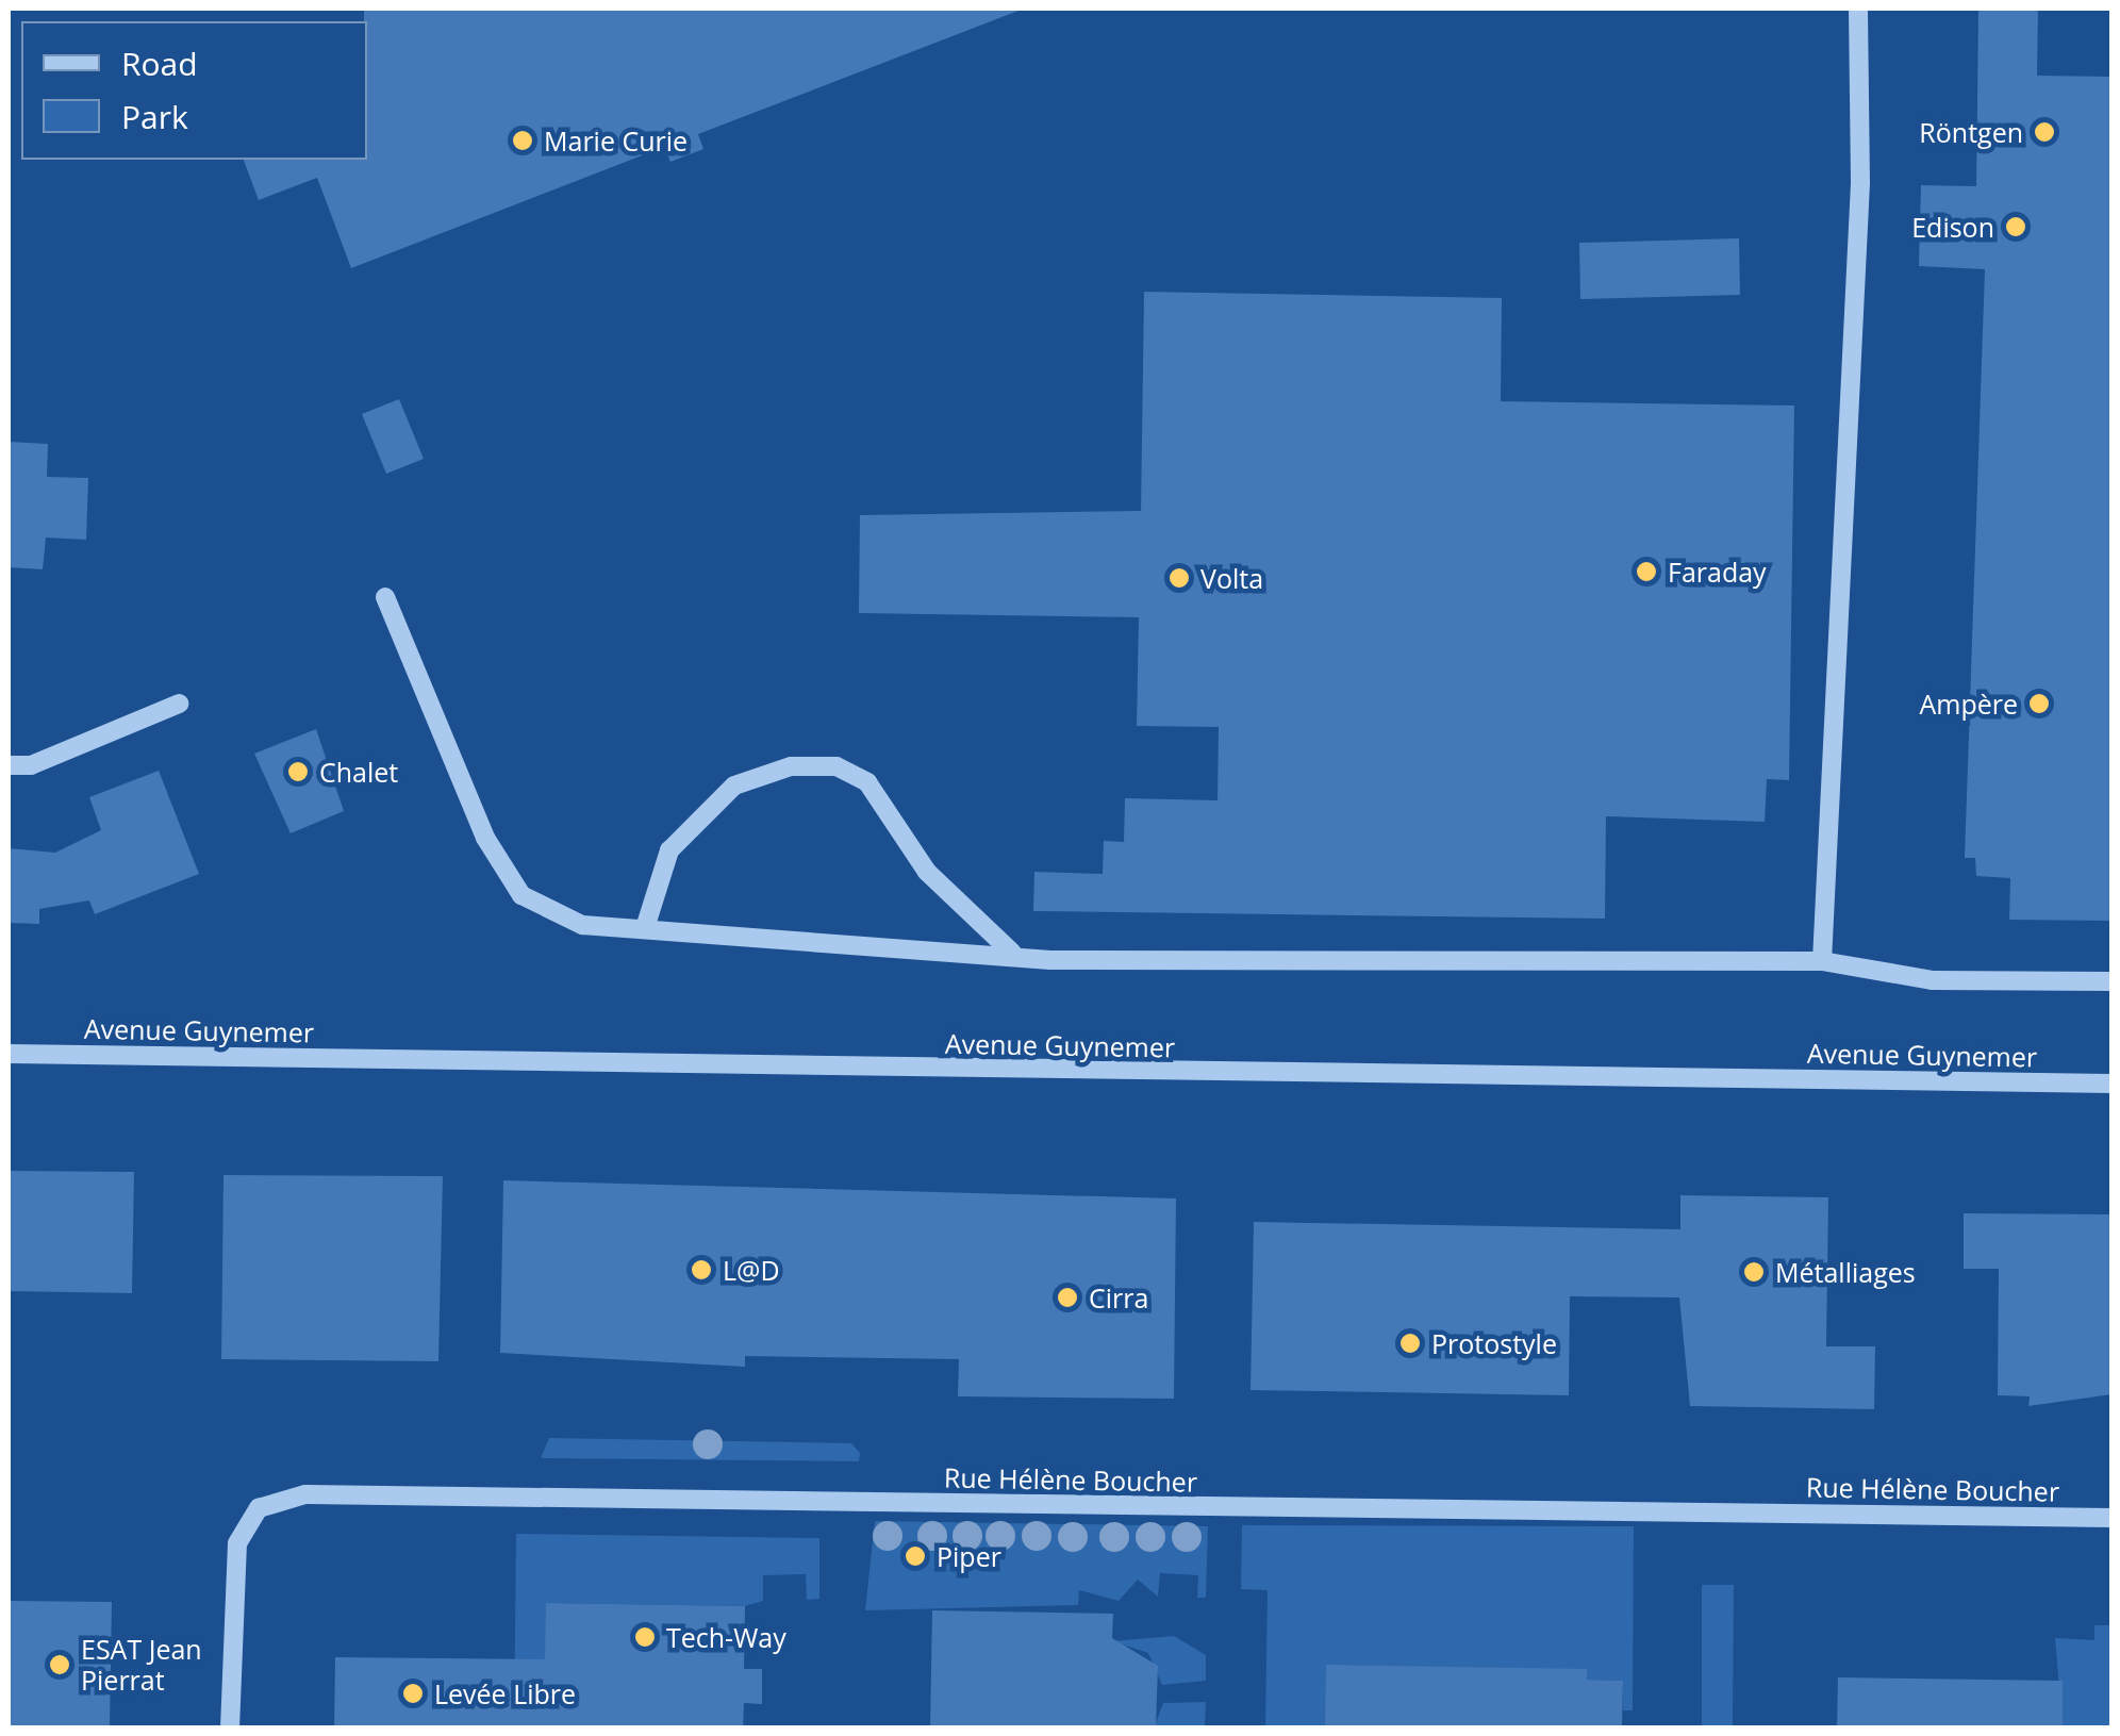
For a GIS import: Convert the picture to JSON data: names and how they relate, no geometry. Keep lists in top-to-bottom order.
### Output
{
  "streets": {
    "street": ["Avenue Guynemer", "Rue Hélène Boucher"]
  },
  "places": [
    "Röntgen",
    "Marie Curie",
    "Edison",
    "Faraday",
    "Volta",
    "Ampère",
    "Chalet",
    "L@D",
    "Métalliages",
    "Cirra",
    "Protostyle",
    "Piper",
    "Tech-Way",
    "ESAT Jean Pierrat",
    "Levée Libre"
  ],
  "legend": ["Road", "Park"]
}
